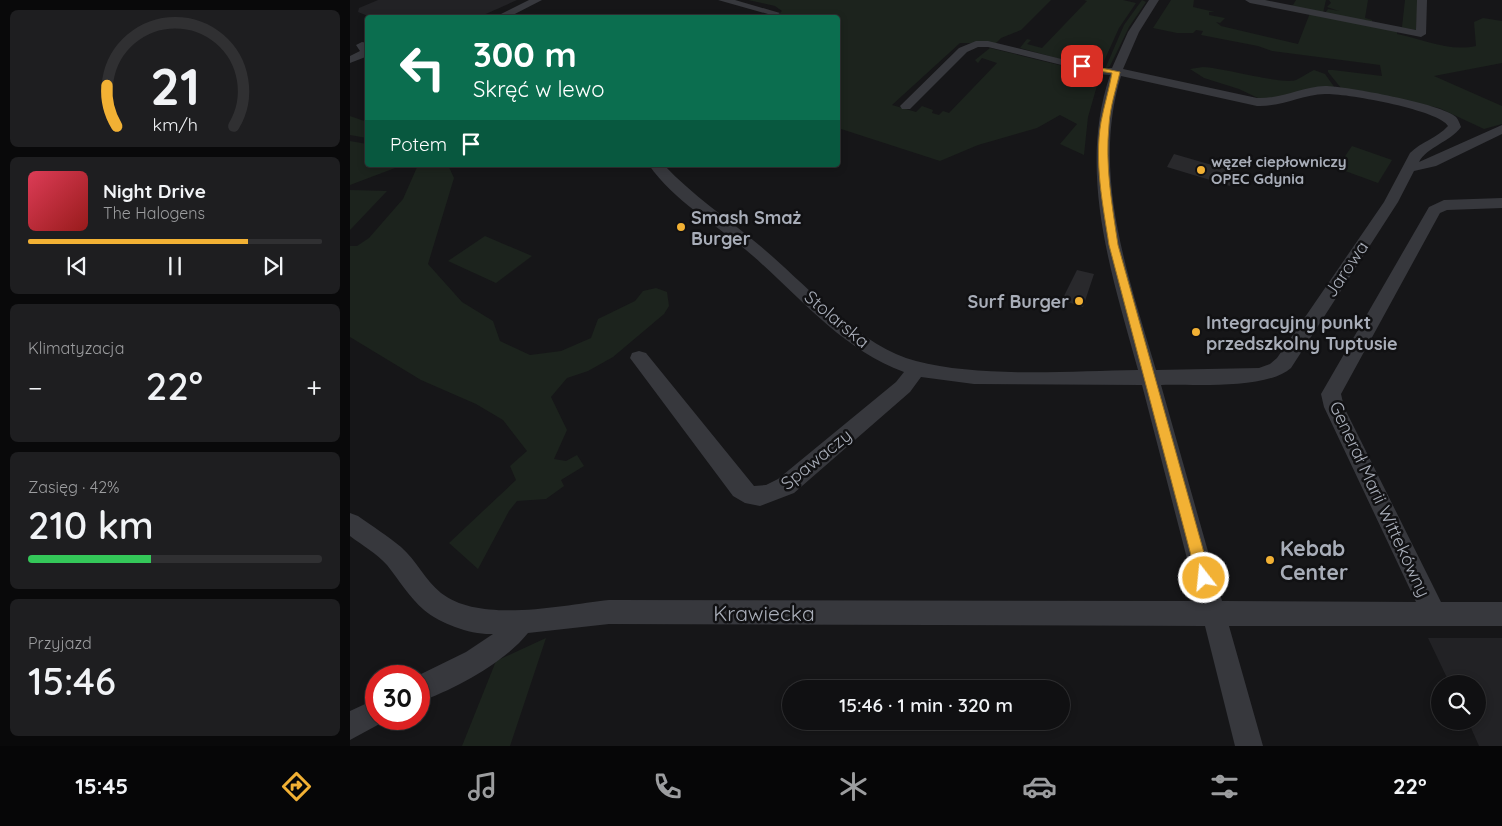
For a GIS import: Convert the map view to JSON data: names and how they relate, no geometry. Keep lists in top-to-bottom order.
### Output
{
  "streets": {
    "street": [
      "Jarowa",
      "Stolarska",
      "Spawaczy",
      "Generał Marii Wittekówny",
      "Krawiecka"
    ]
  },
  "crossings": [
    ["Jarowa", "Stolarska"],
    ["Stolarska", "Spawaczy"]
  ],
  "places": [
    "węzeł ciepłowniczy OPEC Gdynia",
    "Smash Smaż Burger",
    "Surf Burger",
    "Integracyjny punkt przedszkolny Tuptusie",
    "Kebab Center"
  ],
  "page": {
    "turn": ["300 m", "Skręć w lewo"],
    "then": "Potem",
    "song": ["Night Drive", "The Halogens"],
    "tile": [
      "Klimatyzacja",
      ["Zasięg · 42%", "210 km"],
      ["Przyjazd", "15:46"]
    ],
    "heat": ["−", "22°", "+"],
    "limit": "30",
    "trip": "15:46 · 1 min · 320 m",
    "tabs": ["15:45", "22°"],
    "gauge": ["21", "km/h"]
  }
}
